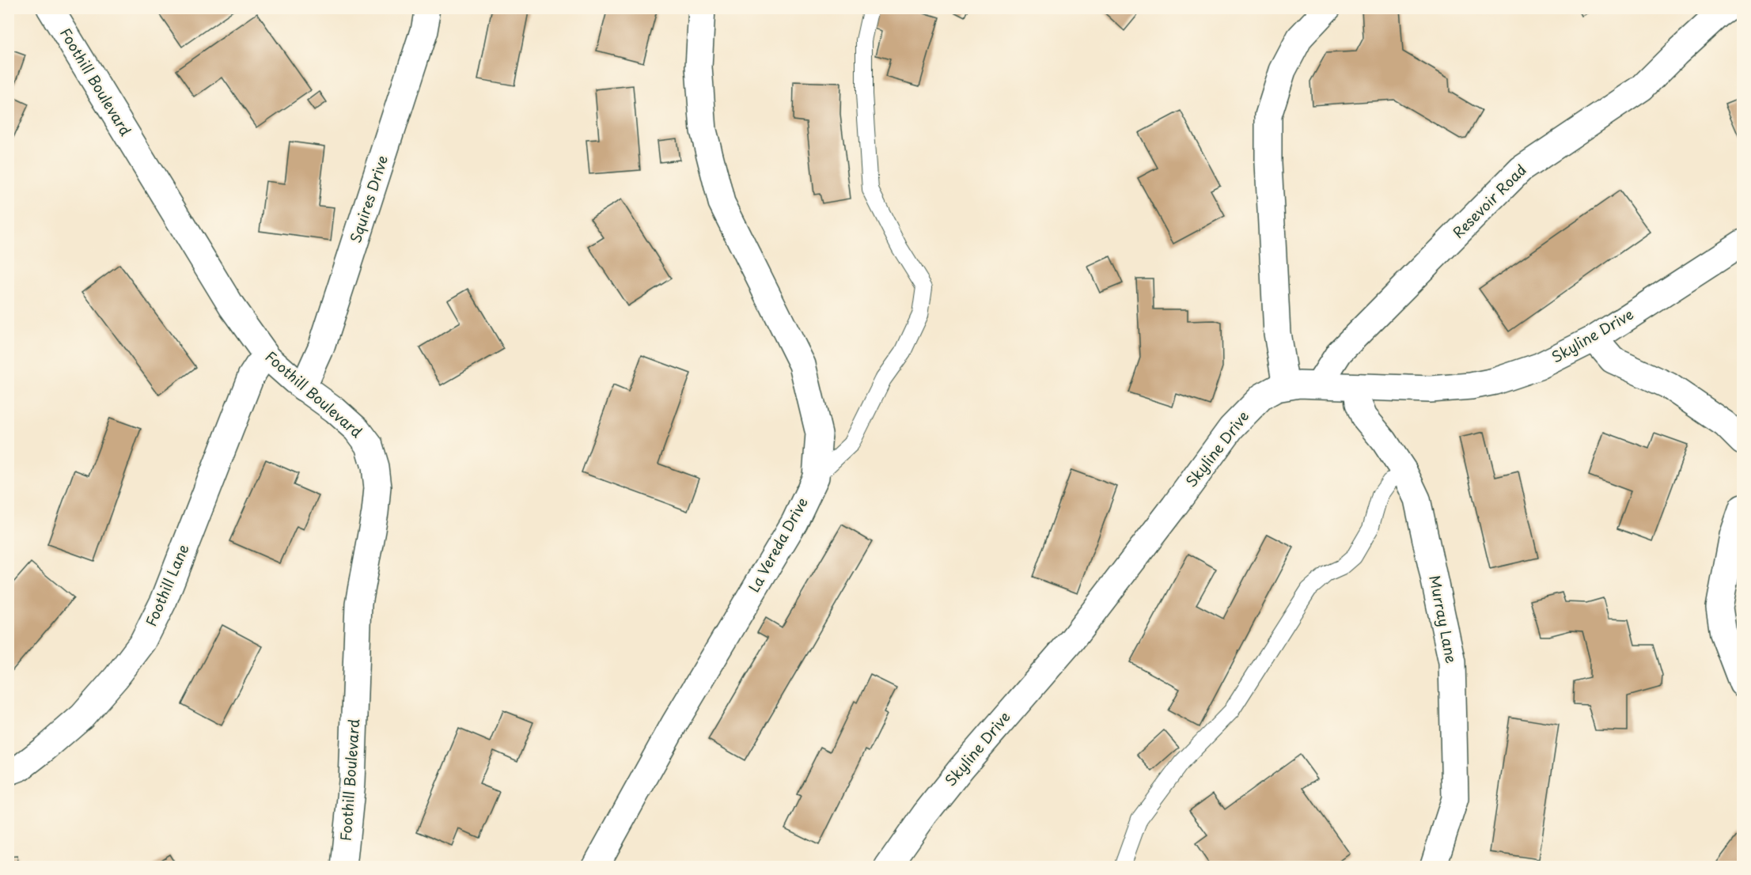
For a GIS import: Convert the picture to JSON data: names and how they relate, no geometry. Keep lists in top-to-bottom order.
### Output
{
  "streets": {
    "street": [
      "Foothill Boulevard",
      "Squires Drive",
      "Resevoir Road",
      "Skyline Drive",
      "La Vereda Drive",
      "Foothill Lane",
      "Murray Lane"
    ]
  },
  "crossings": [
    ["Foothill Boulevard", "Squires Drive"],
    ["Foothill Boulevard", "Foothill Lane"],
    ["Resevoir Road", "Skyline Drive"],
    ["Skyline Drive", "Murray Lane"]
  ]
}
